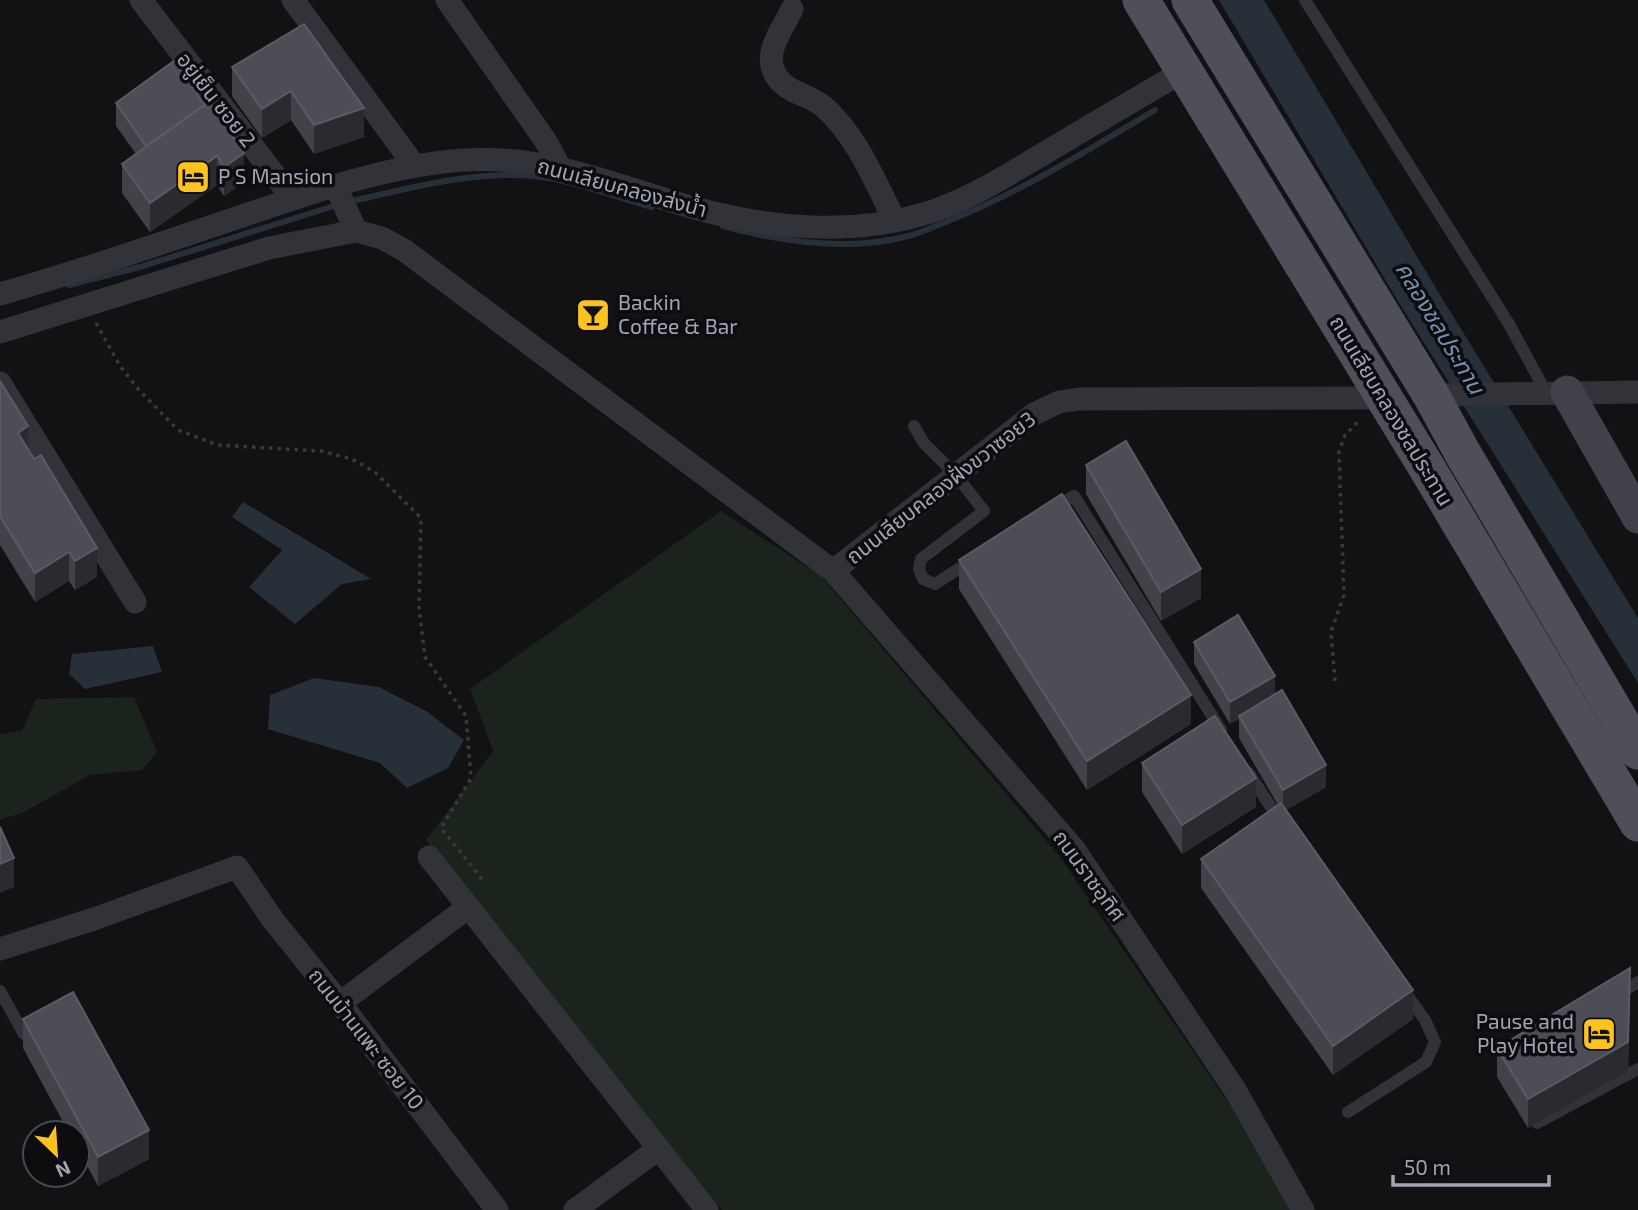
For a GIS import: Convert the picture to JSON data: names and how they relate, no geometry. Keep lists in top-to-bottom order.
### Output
{
  "streets": {
    "main road": ["ถนนเลียบคลองชลประทาน"],
    "street": [
      "อยู่เย็น ซอย 2",
      "ถนนเลียบคลองส่งน้ำ",
      "ถนนเลียบคลองฝั่งขวาซอย3",
      "ถนนราชอุทิศ",
      "ถนนบ้านแพะ ซอย 10"
    ]
  },
  "crossings": [
    ["อยู่เย็น ซอย 2", "ถนนเลียบคลองส่งน้ำ"],
    ["ถนนเลียบคลองส่งน้ำ", "ถนนเลียบคลองชลประทาน"],
    ["ถนนเลียบคลองชลประทาน", "ถนนเลียบคลองฝั่งขวาซอย3"],
    ["ถนนเลียบคลองฝั่งขวาซอย3", "ถนนราชอุทิศ"]
  ],
  "water": ["คลองชลประทาน"],
  "places": {
    "hotel": ["P S Mansion", "Pause and Play Hotel"],
    "bar": ["Backin Coffee & Bar"]
  },
  "scale_bar": "50 m",
  "north": "bottom right"
}
